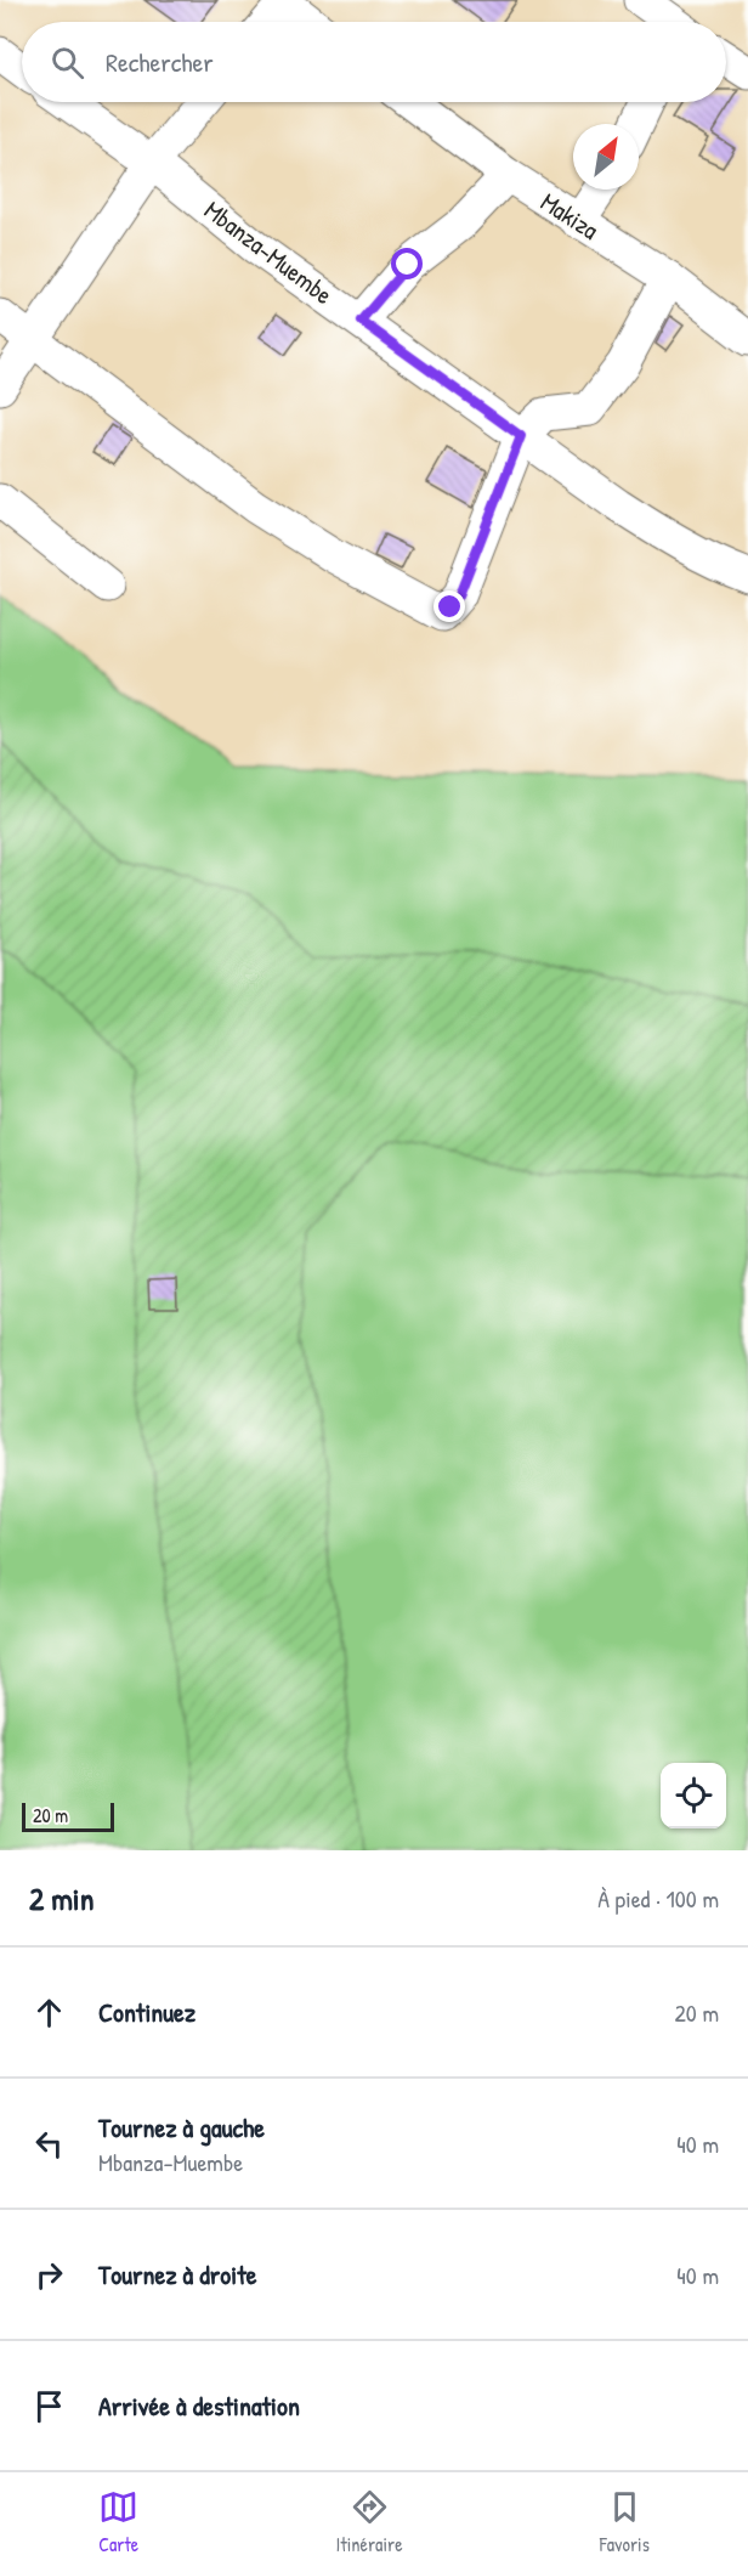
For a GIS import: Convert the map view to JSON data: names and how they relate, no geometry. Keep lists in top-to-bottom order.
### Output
{
  "streets": {
    "street": ["Makiza", "Mbanza-Muembe"]
  },
  "scale_bar": "20 m",
  "north": "top right",
  "page": {
    "search": "Rechercher",
    "scale": "20 m",
    "heading": ["2 min", "À pied · 100 m"],
    "list": [
      ["Continuez", "20 m"],
      ["Tournez à gauche", "Mbanza-Muembe", "40 m"],
      ["Tournez à droite", "40 m"],
      "Arrivée à destination"
    ],
    "nav": ["Carte", "Itinéraire", "Favoris"]
  }
}
